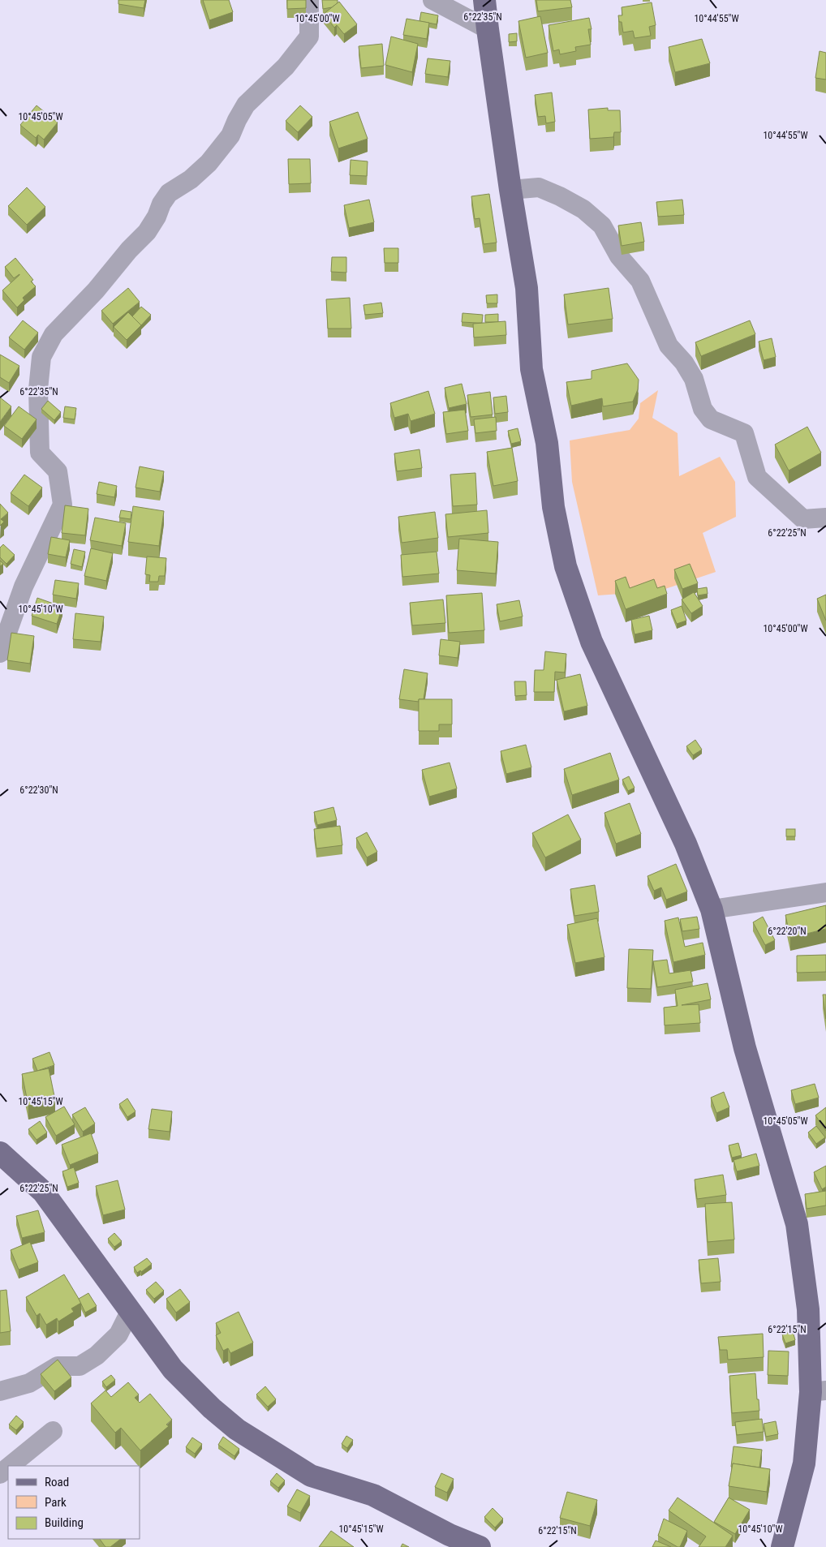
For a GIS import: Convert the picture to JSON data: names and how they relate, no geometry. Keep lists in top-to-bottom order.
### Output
{
  "legend": ["Road", "Park", "Building"],
  "coordinates": [
    "6°22'35\"N",
    "10°44'55\"W",
    "10°45'00\"W",
    "10°45'05\"W",
    "6°22'25\"N",
    "10°45'10\"W",
    "6°22'30\"N",
    "6°22'20\"N",
    "10°45'15\"W",
    "6°22'15\"N"
  ]
}
